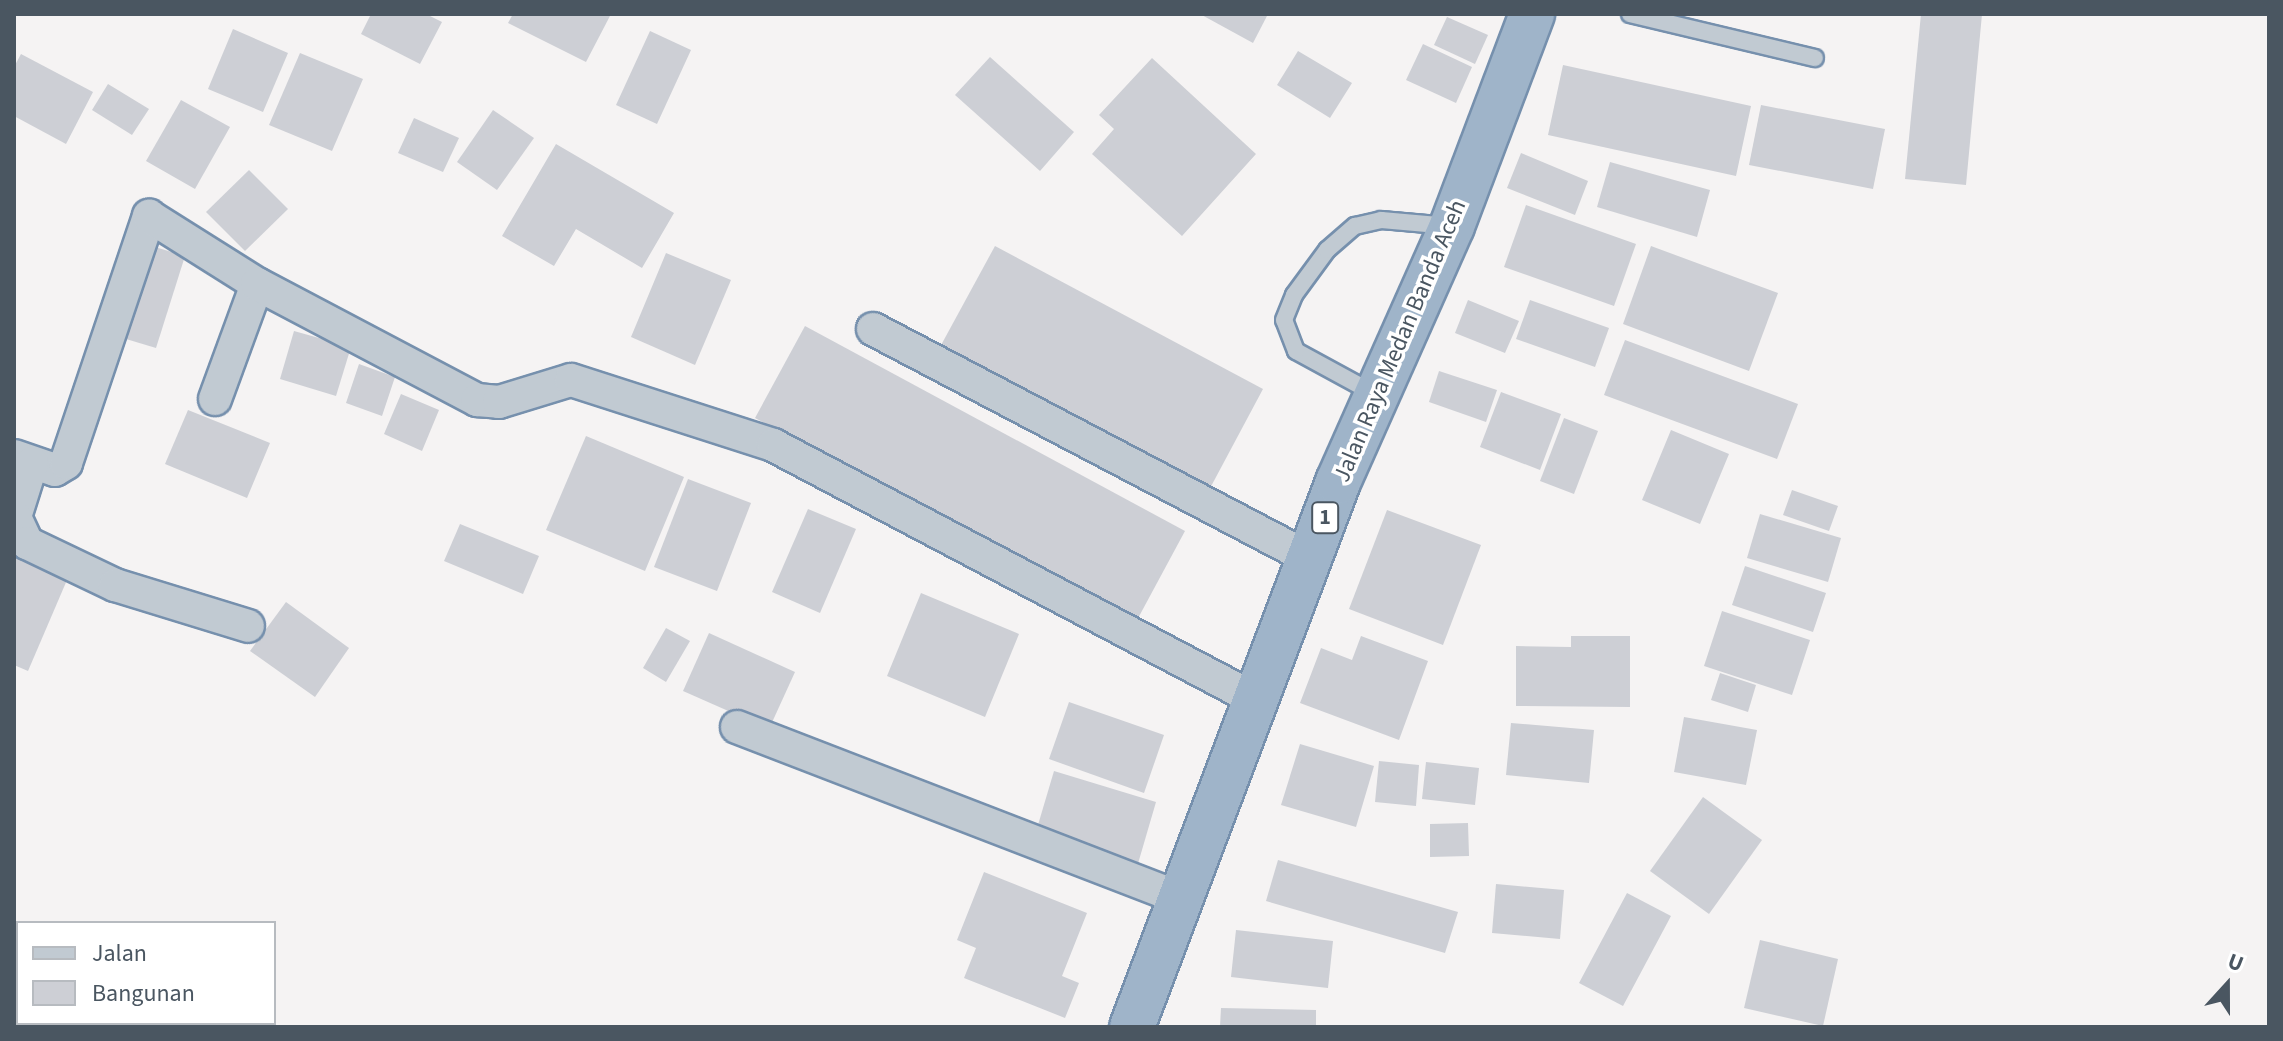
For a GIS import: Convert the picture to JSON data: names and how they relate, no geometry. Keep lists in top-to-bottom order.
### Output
{
  "streets": {
    "highway": ["Jalan Raya Medan Banda Aceh", "1"]
  },
  "legend": ["Jalan", "Bangunan"],
  "north": "top"
}
